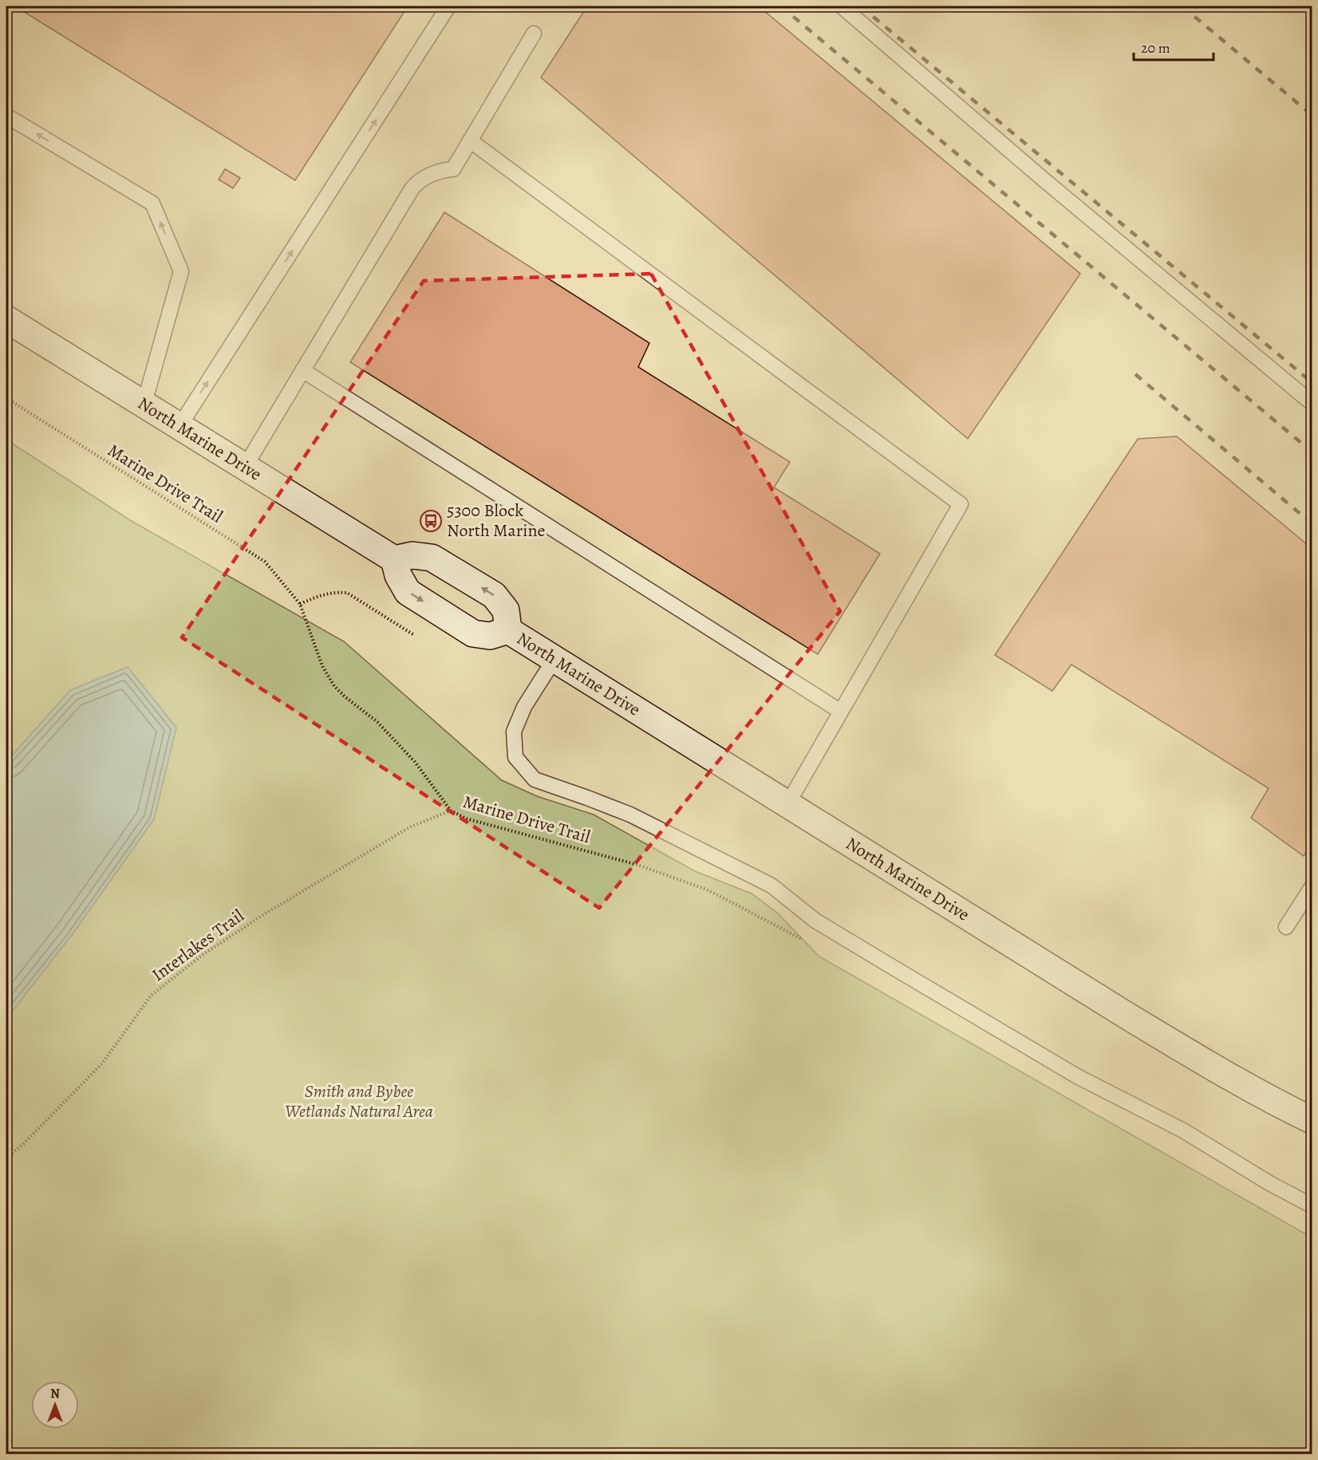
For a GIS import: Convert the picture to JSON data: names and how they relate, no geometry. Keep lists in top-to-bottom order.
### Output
{
  "streets": {
    "main road": ["North Marine Drive"],
    "path": ["Marine Drive Trail", "Interlakes Trail"]
  },
  "crossings": [
    ["Marine Drive Trail", "Interlakes Trail"]
  ],
  "parks": ["Smith and Bybee Wetlands Natural Area"],
  "places": {
    "bus stop": ["5300 Block North Marine"]
  },
  "scale_bar": "20 m",
  "north": "top"
}
